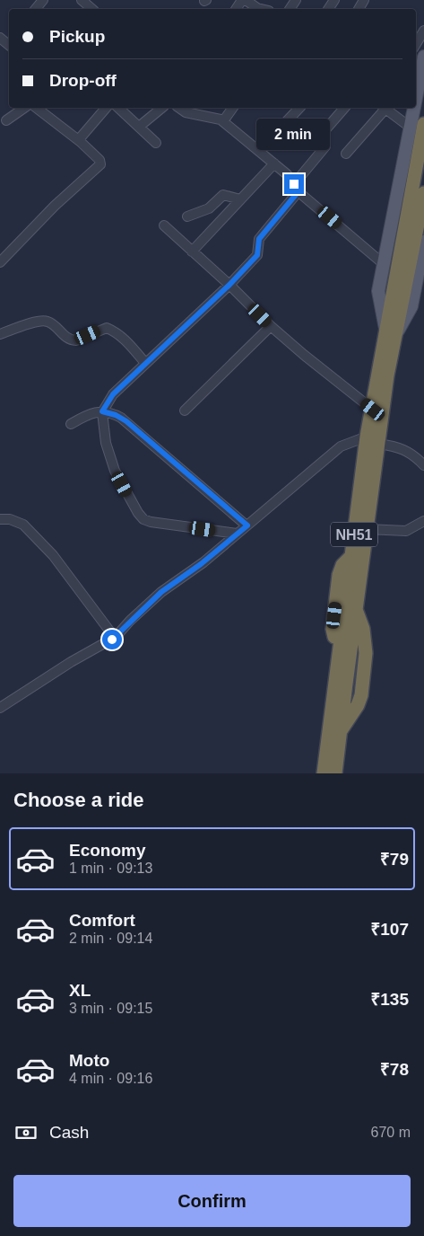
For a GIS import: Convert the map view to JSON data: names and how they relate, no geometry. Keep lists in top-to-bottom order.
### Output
{
  "streets": {
    "highway": ["NH51"]
  },
  "page": {
    "banner": ["Pickup", "Drop-off"],
    "bubble": "2 min",
    "heading": "Choose a ride",
    "list": [
      {
        "name": "Economy",
        "note": "1 min · 09:13",
        "value": "₹79"
      },
      {
        "name": "Comfort",
        "note": "2 min · 09:14",
        "value": "₹107"
      },
      {
        "name": "XL",
        "note": "3 min · 09:15",
        "value": "₹135"
      },
      {
        "name": "Moto",
        "note": "4 min · 09:16",
        "value": "₹78"
      }
    ],
    "pay": ["Cash", "670 m"],
    "buttons": "Confirm"
  }
}
